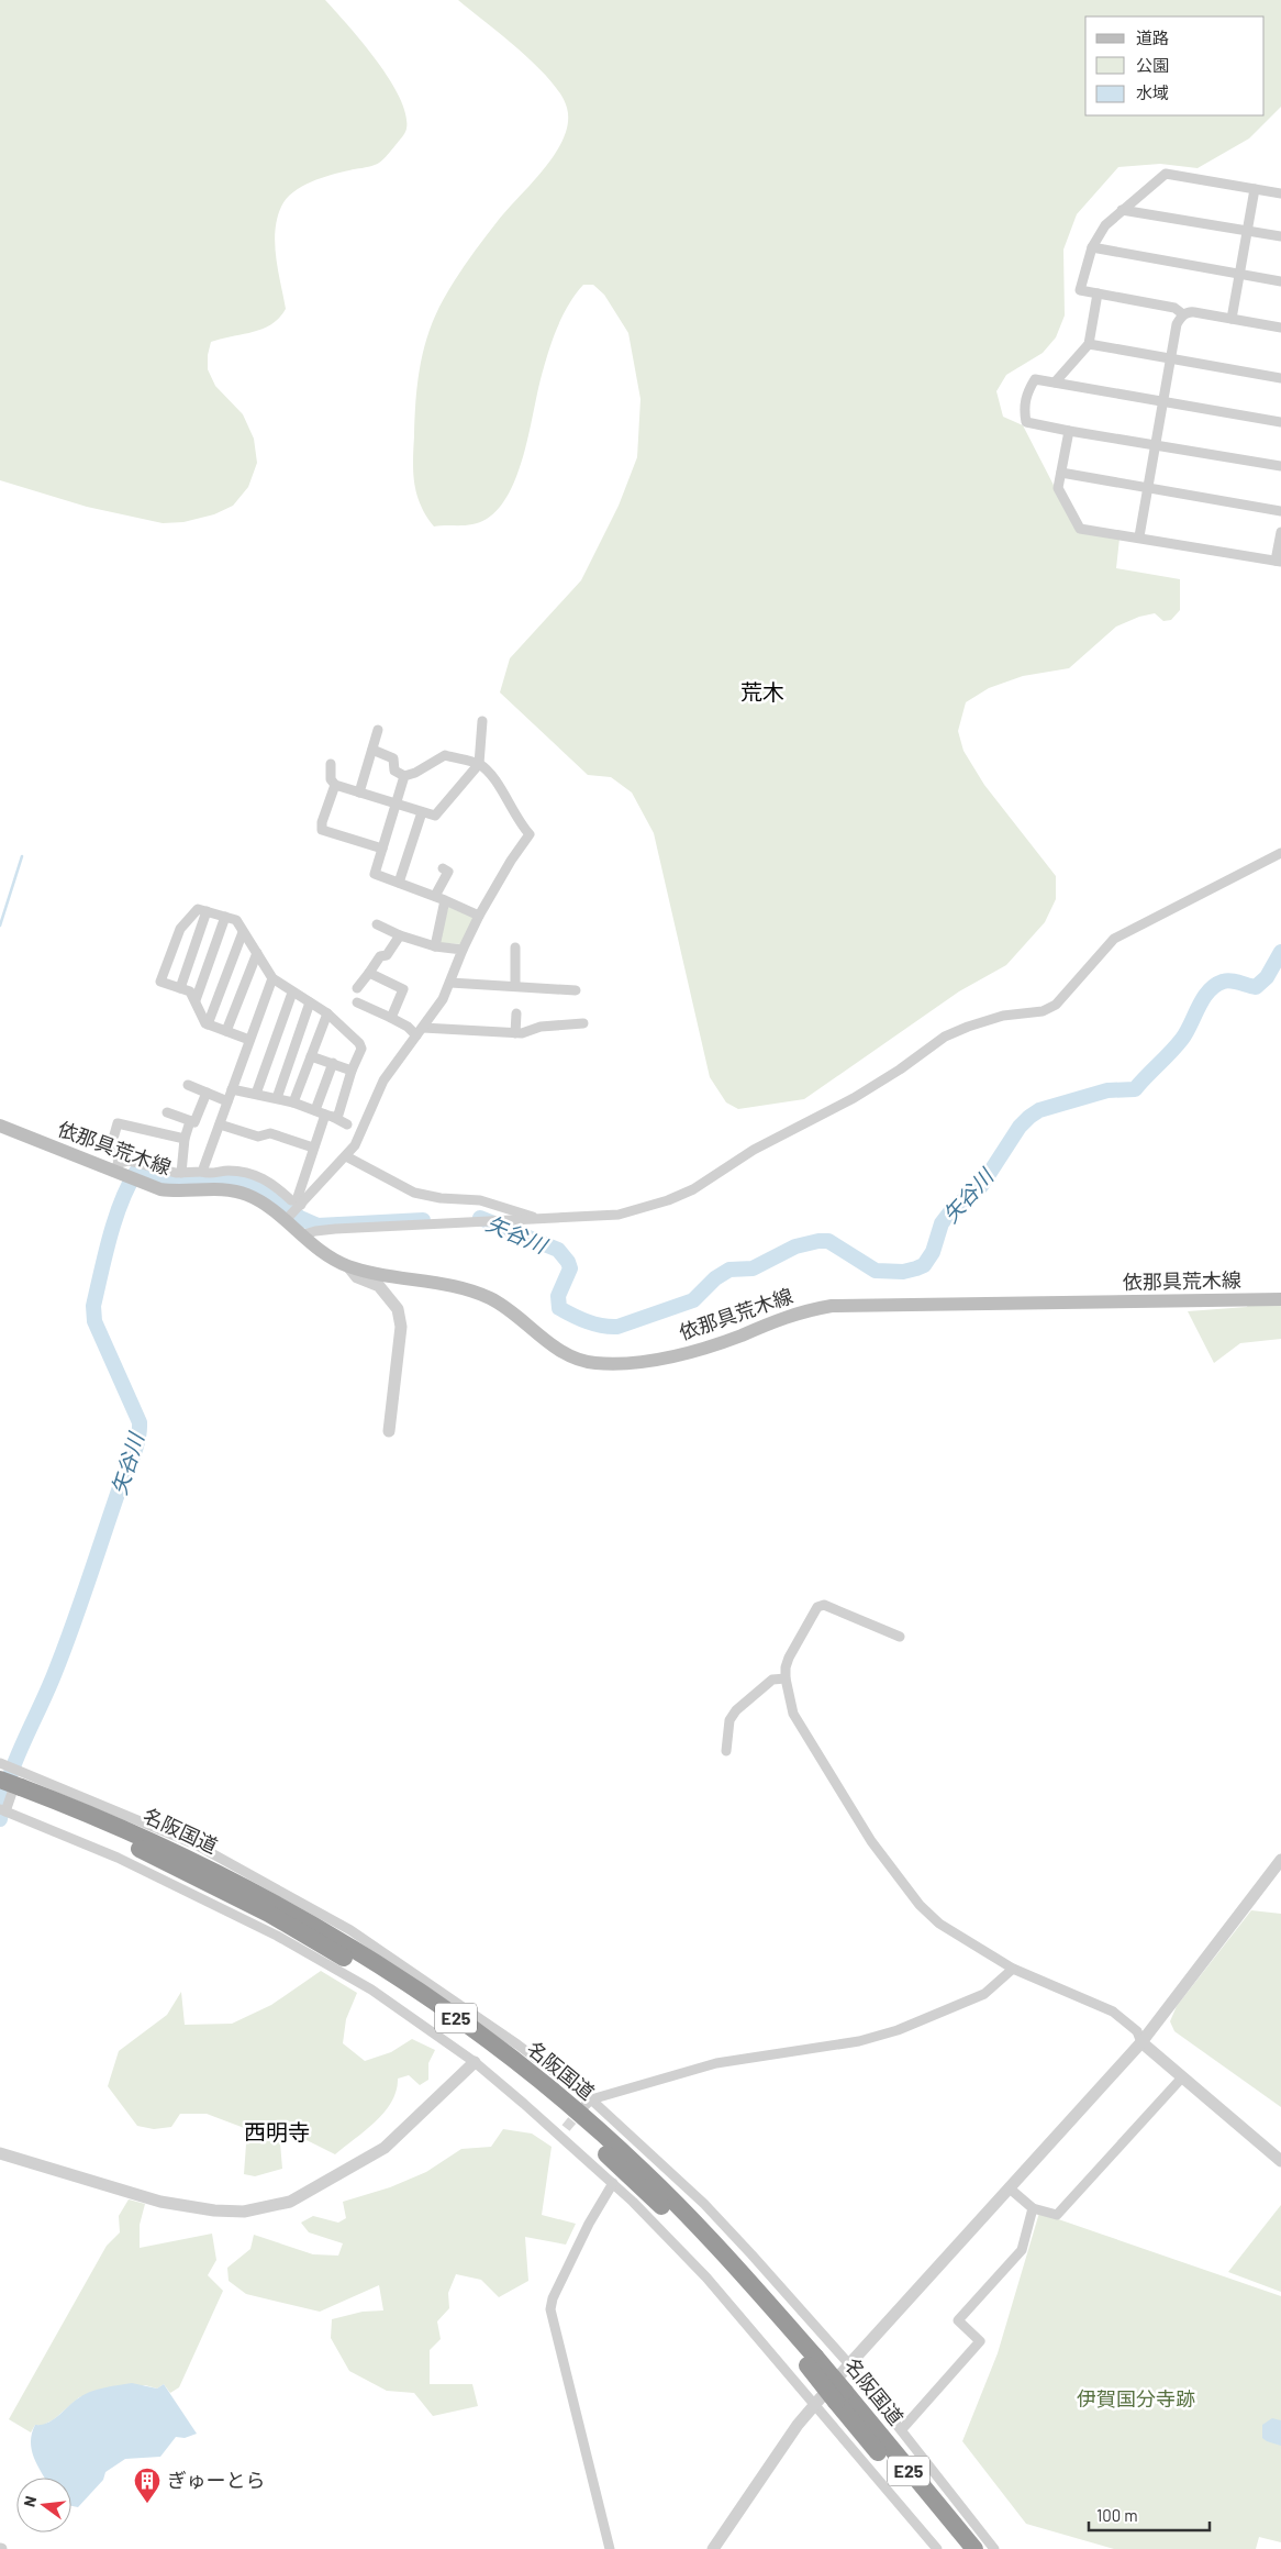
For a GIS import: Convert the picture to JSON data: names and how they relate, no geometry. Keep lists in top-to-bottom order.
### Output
{
  "streets": {
    "highway": ["名阪国道", "E25"],
    "main road": ["依那具荒木線"]
  },
  "districts": ["荒木", "西明寺"],
  "water": ["矢谷川"],
  "parks": ["伊賀国分寺跡"],
  "places": {
    "building": ["ぎゅーとら"]
  },
  "legend": ["道路", "公園", "水域"],
  "scale_bar": "100 m",
  "north": "left"
}
